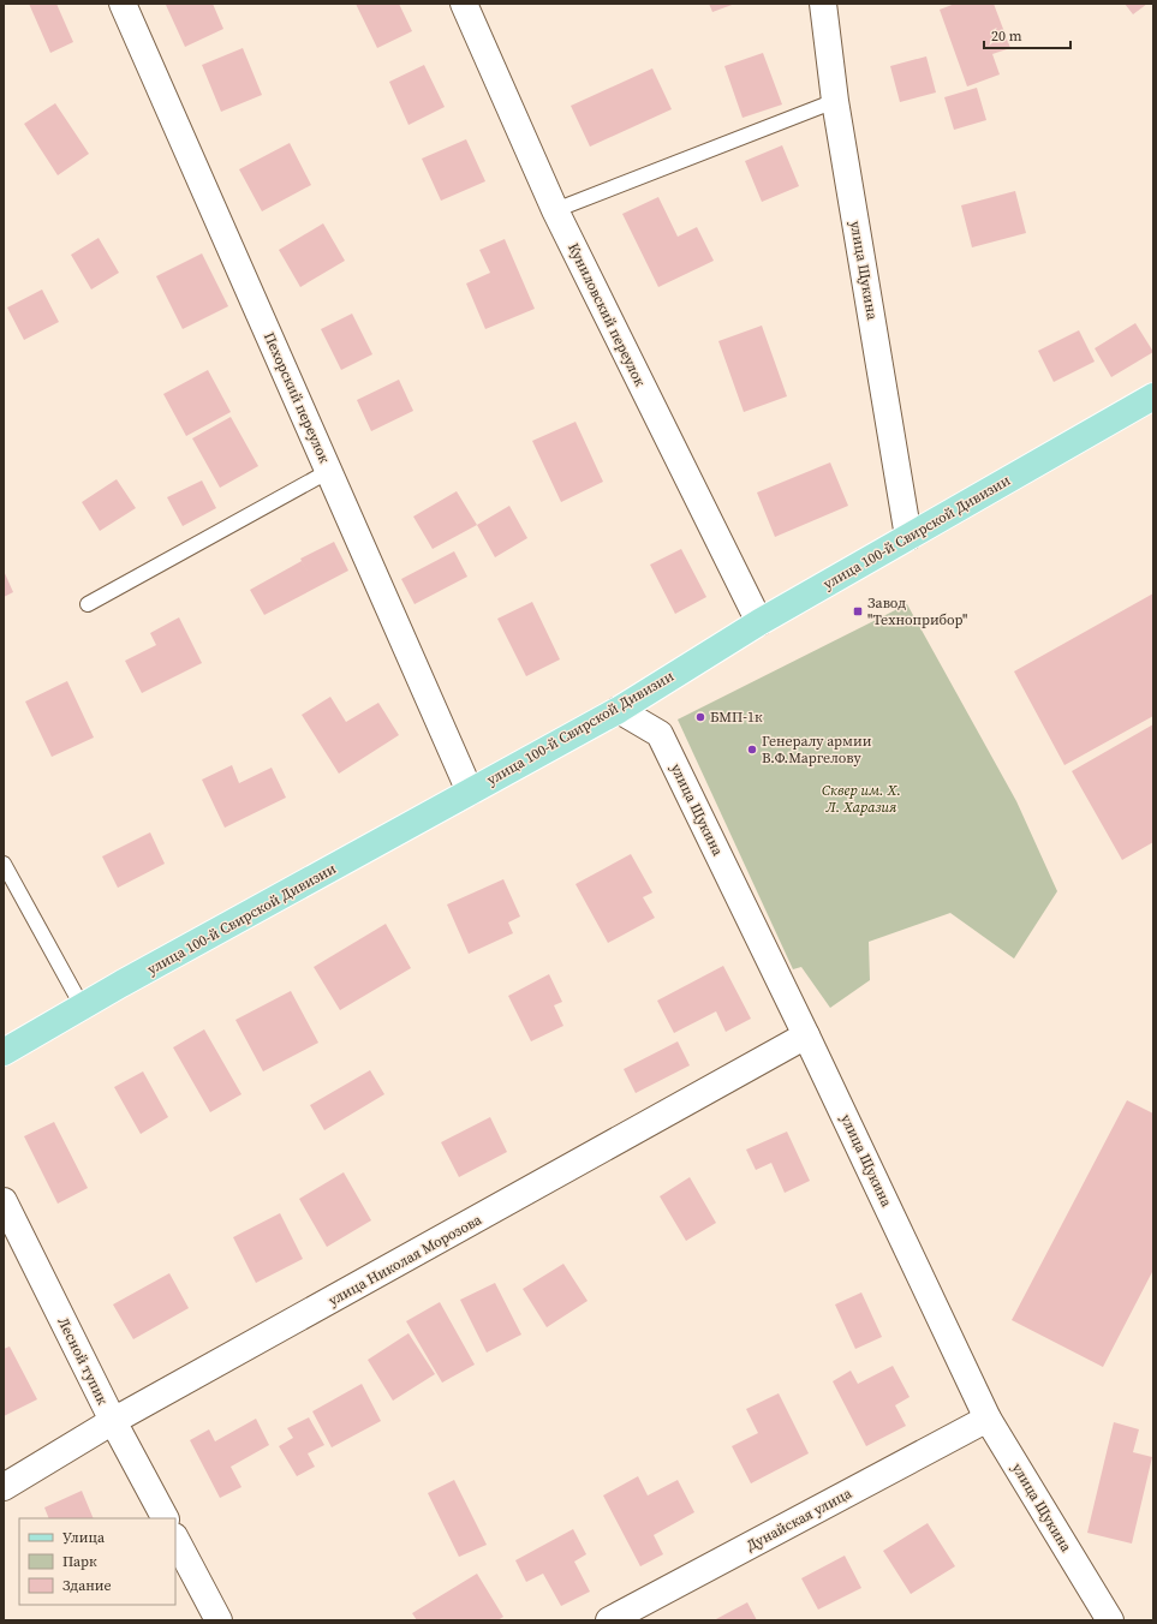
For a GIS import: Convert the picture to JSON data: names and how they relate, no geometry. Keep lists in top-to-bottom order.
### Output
{
  "streets": {
    "main road": ["улица 100-й Свирской Дивизии"],
    "street": [
      "улица Щукина",
      "Куниловский переулок",
      "Пехорский переулок",
      "улица Николая Морозова",
      "Лесной тупик",
      "Дунайская улица"
    ]
  },
  "crossings": [
    ["улица Щукина", "улица 100-й Свирской Дивизии"],
    ["улица Щукина", "улица Николая Морозова"],
    ["улица Щукина", "Дунайская улица"],
    ["Куниловский переулок", "улица 100-й Свирской Дивизии"],
    ["Пехорский переулок", "улица 100-й Свирской Дивизии"],
    ["улица Николая Морозова", "Лесной тупик"]
  ],
  "parks": ["Сквер им. Х. Л. Харазия"],
  "places": {
    "transit": ["Завод \"Техноприбор\""],
    "other": ["БМП-1к", "Генералу армии В.Ф.Маргелову"]
  },
  "legend": ["Улица", "Парк", "Здание"],
  "scale_bar": "20 m"
}
